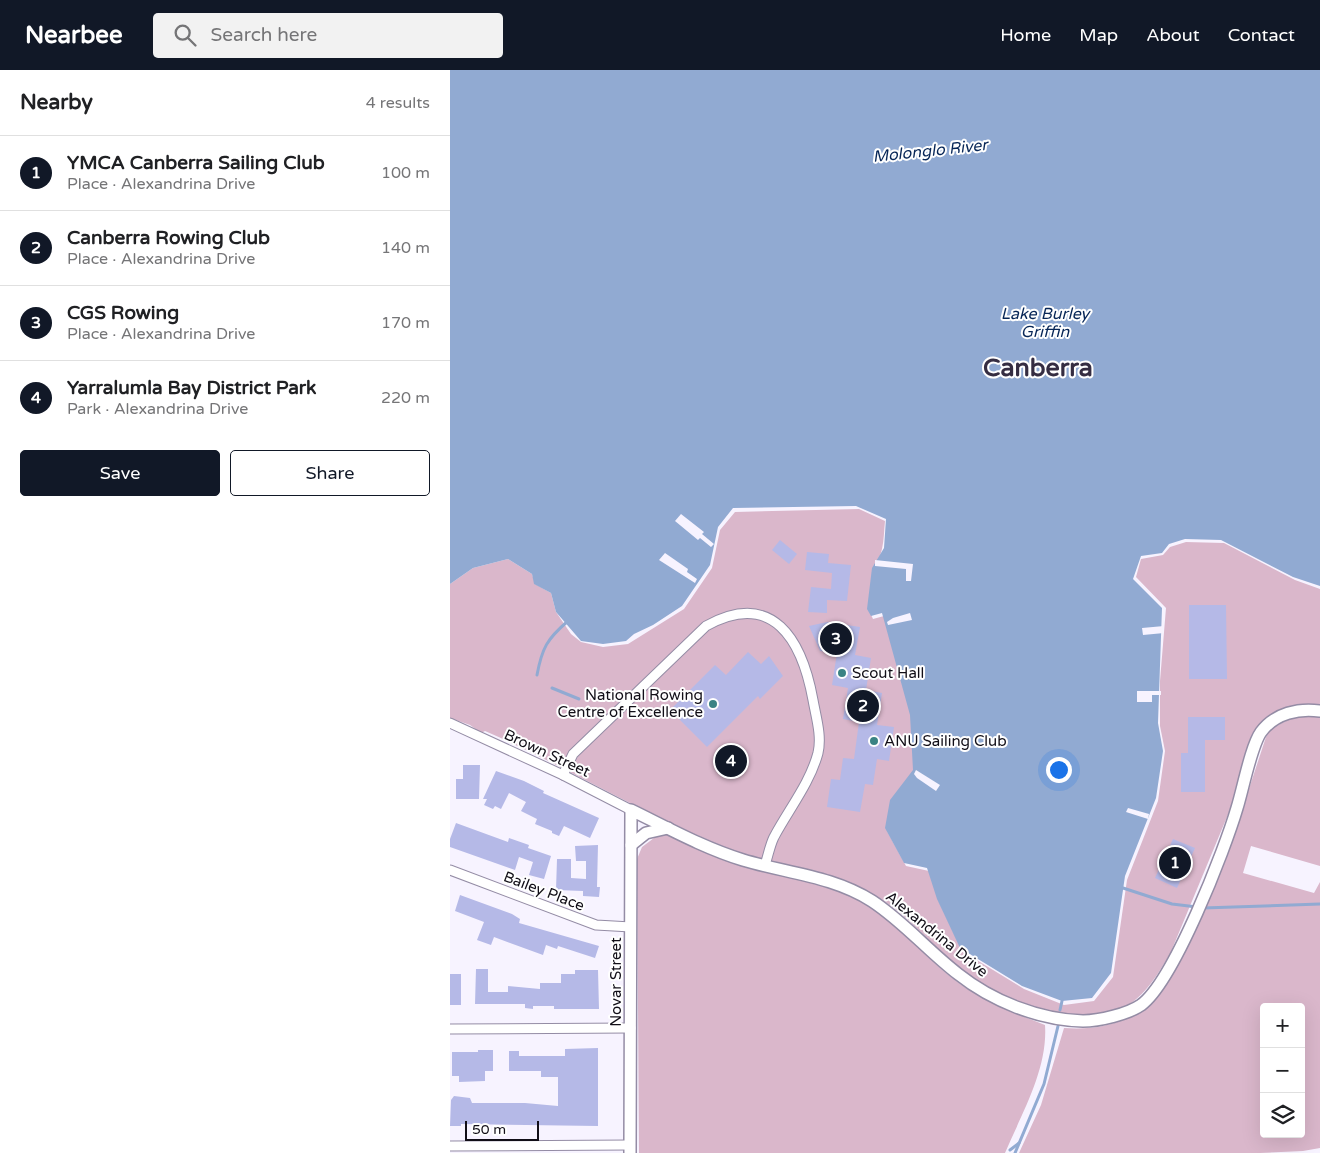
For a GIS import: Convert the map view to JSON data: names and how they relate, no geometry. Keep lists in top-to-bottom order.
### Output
{
  "streets": {
    "main road": ["Alexandrina Drive", "Novar Street"],
    "street": ["Brown Street", "Bailey Place"]
  },
  "crossings": [
    ["Brown Street", "Alexandrina Drive"],
    ["Brown Street", "Novar Street"],
    ["Bailey Place", "Novar Street"],
    ["Alexandrina Drive", "Novar Street"]
  ],
  "districts": ["Canberra"],
  "water": ["Molonglo River", "Lake Burley Griffin"],
  "places": ["Scout Hall", "National Rowing Centre of Excellence", "ANU Sailing Club"],
  "scale_bar": "50 m",
  "page": {
    "header": "Nearbee",
    "search": "Search here",
    "nav": [
      "Home",
      "Map",
      "About",
      "Contact"
    ],
    "heading": ["Nearby", "4 results"],
    "list": [
      {
        "mark": "1",
        "name": "YMCA Canberra Sailing Club",
        "note": "Place · Alexandrina Drive",
        "value": "100 m"
      },
      {
        "mark": "2",
        "name": "Canberra Rowing Club",
        "note": "Place · Alexandrina Drive",
        "value": "140 m"
      },
      {
        "mark": "3",
        "name": "CGS Rowing",
        "note": "Place · Alexandrina Drive",
        "value": "170 m"
      },
      {
        "mark": "4",
        "name": "Yarralumla Bay District Park",
        "note": "Park · Alexandrina Drive",
        "value": "220 m"
      }
    ],
    "buttons": ["Save", "Share"],
    "pins": [
      "3",
      "2",
      "4",
      "1"
    ],
    "map_buttons": ["+", "−"],
    "scale": "50 m"
  }
}
